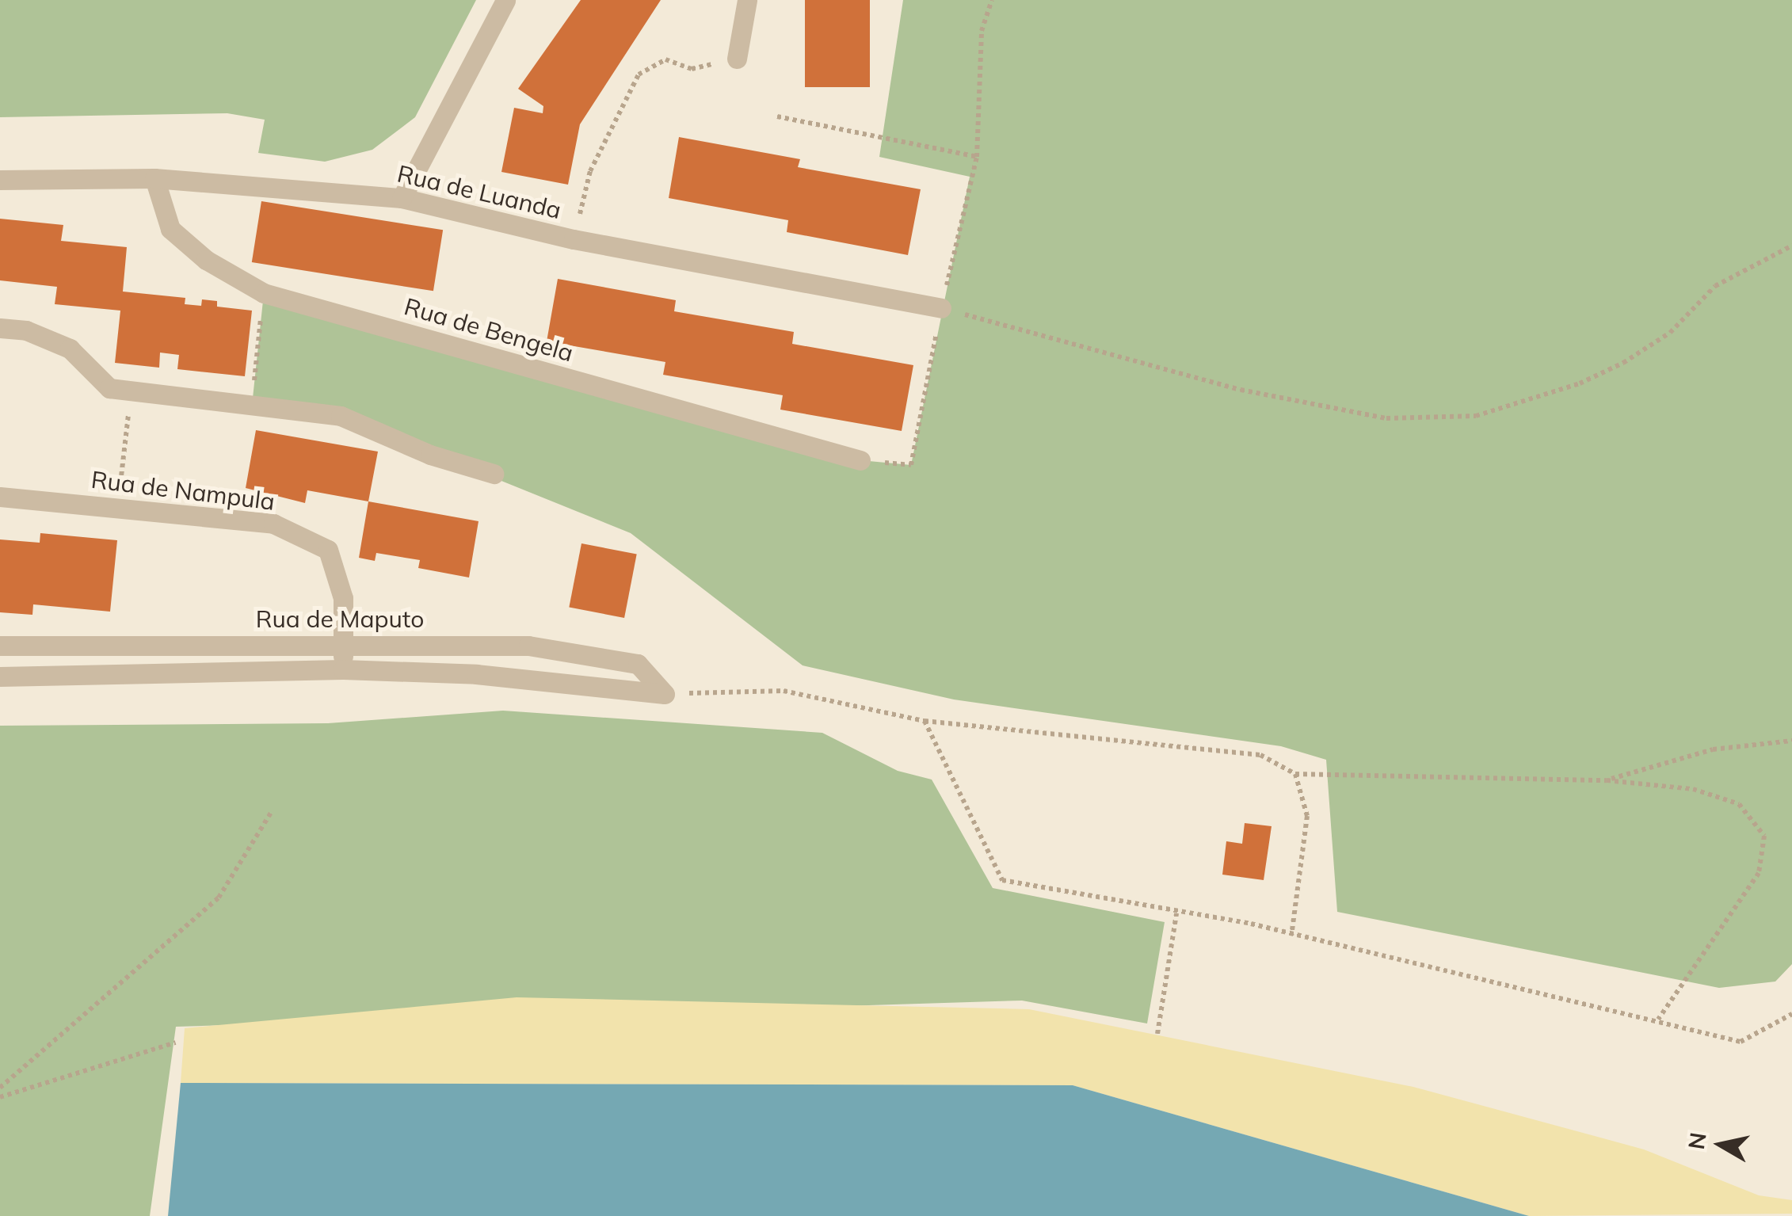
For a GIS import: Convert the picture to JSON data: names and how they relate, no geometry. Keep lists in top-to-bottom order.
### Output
{
  "streets": {
    "street": [
      "Rua de Luanda",
      "Rua de Bengela",
      "Rua de Nampula",
      "Rua de Maputo"
    ]
  },
  "crossings": [
    ["Rua de Luanda", "Rua de Bengela"],
    ["Rua de Nampula", "Rua de Maputo"]
  ],
  "north": "left"
}
